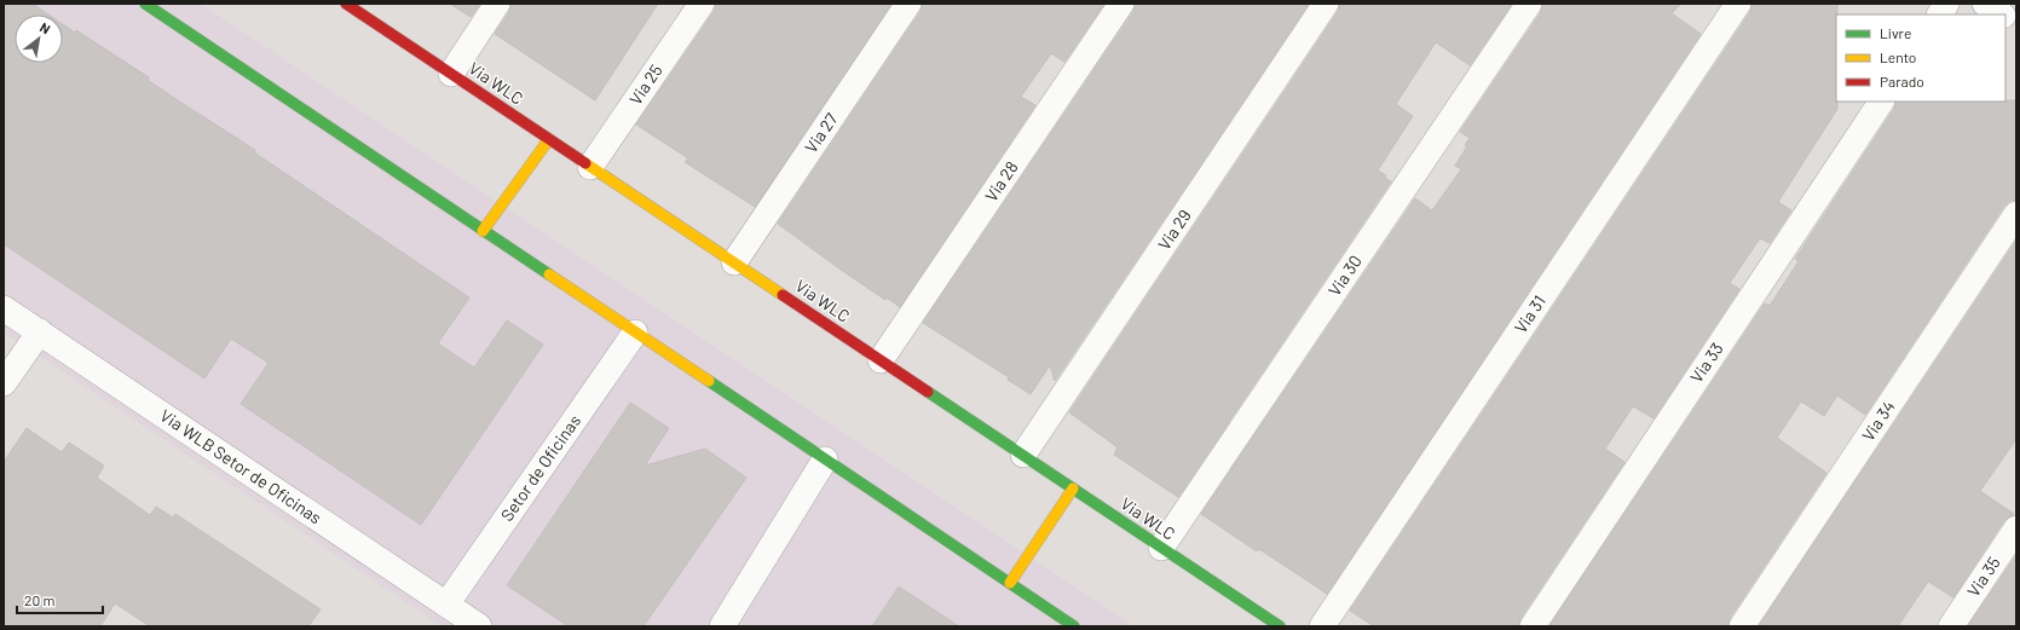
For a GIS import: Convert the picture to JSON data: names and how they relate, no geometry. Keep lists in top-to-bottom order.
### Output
{
  "streets": {
    "street": [
      "Via WLC",
      "Via 25",
      "Via 27",
      "Via 28",
      "Via 29",
      "Via 30",
      "Via 31",
      "Via 33",
      "Via 34",
      "Via WLB Setor de Oficinas",
      "Setor de Oficinas",
      "Via 35"
    ]
  },
  "crossings": [
    ["Via WLC", "Via 25"],
    ["Via WLC", "Via 27"],
    ["Via WLC", "Via 28"],
    ["Via WLC", "Via 29"],
    ["Via WLC", "Via 30"],
    ["Via WLB Setor de Oficinas", "Setor de Oficinas"]
  ],
  "legend": ["Livre", "Lento", "Parado"],
  "scale_bar": "20 m",
  "north": "top right"
}
